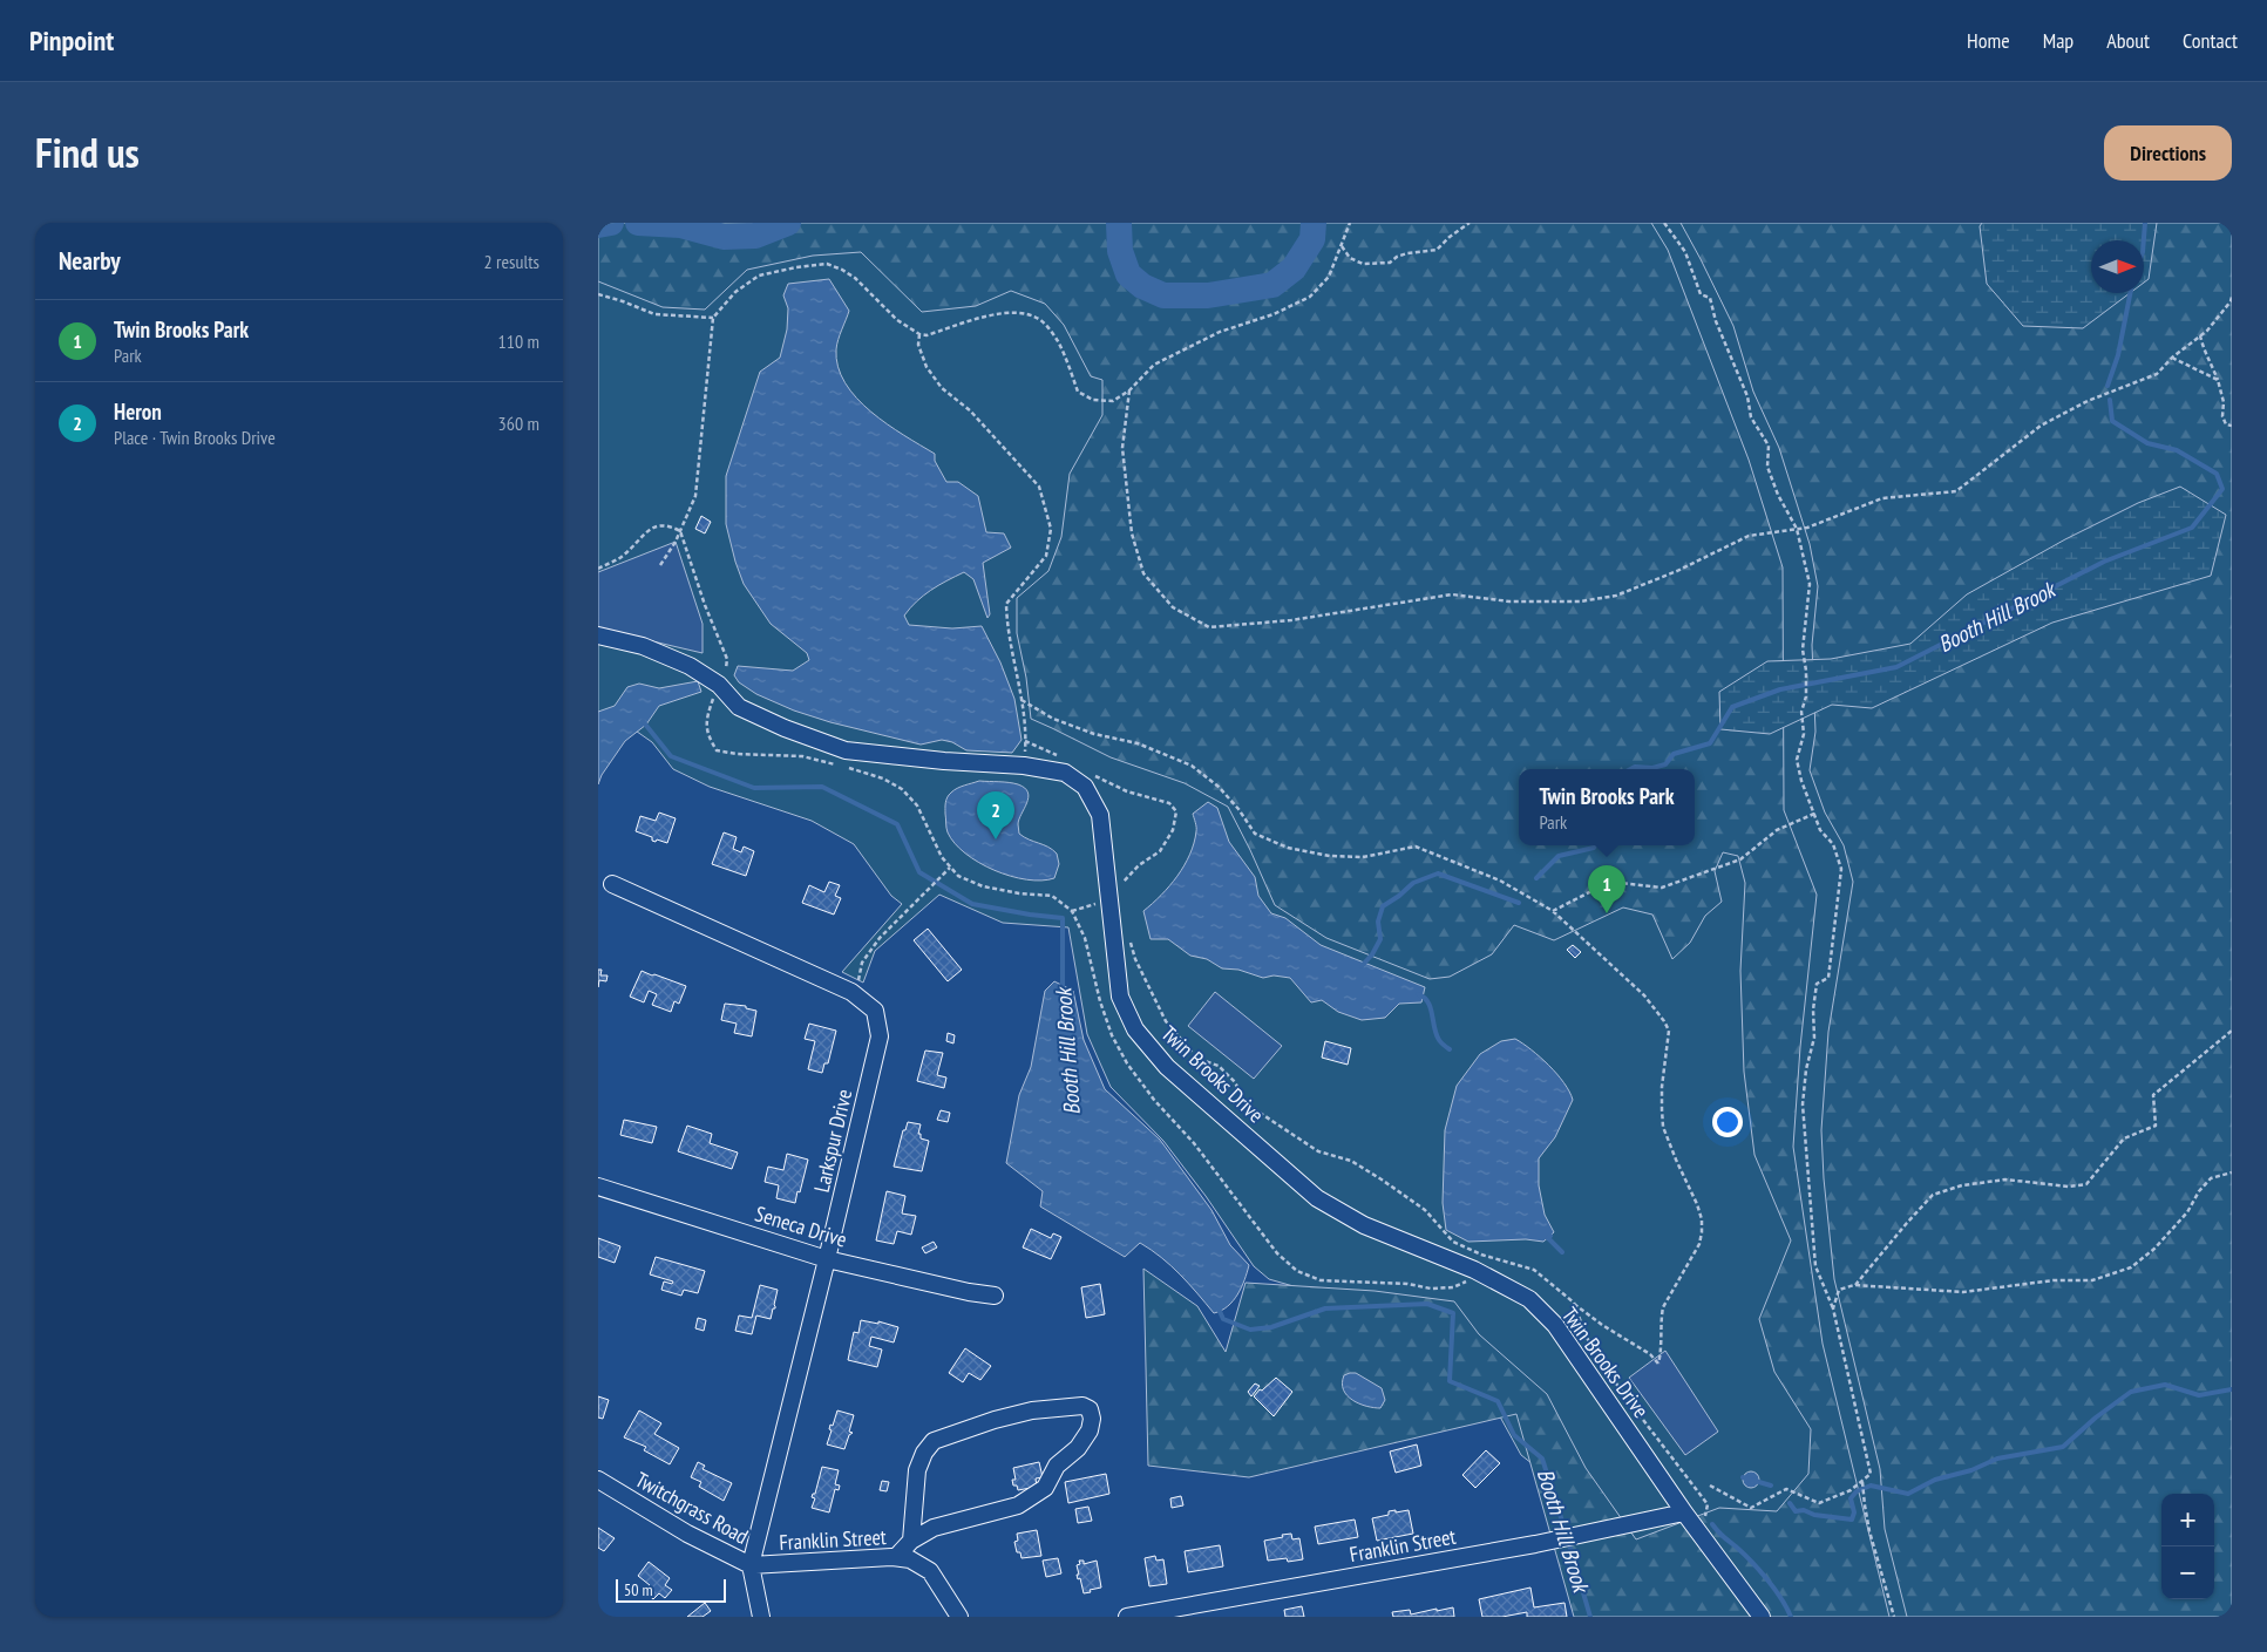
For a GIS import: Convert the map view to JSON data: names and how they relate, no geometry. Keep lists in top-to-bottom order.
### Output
{
  "streets": {
    "street": [
      "Twin Brooks Drive",
      "Larkspur Drive",
      "Seneca Drive",
      "Twitchgrass Road",
      "Franklin Street"
    ]
  },
  "crossings": [
    ["Twin Brooks Drive", "Franklin Street"],
    ["Larkspur Drive", "Seneca Drive"],
    ["Larkspur Drive", "Twitchgrass Road"],
    ["Larkspur Drive", "Franklin Street"],
    ["Twitchgrass Road", "Franklin Street"]
  ],
  "water": ["Booth Hill Brook"],
  "scale_bar": "50 m",
  "north": "right",
  "page": {
    "header": "Pinpoint",
    "nav": [
      "Home",
      "Map",
      "About",
      "Contact"
    ],
    "title": "Find us",
    "buttons": "Directions",
    "heading": ["Nearby", "2 results"],
    "list": [
      {
        "mark": "1",
        "name": "Twin Brooks Park",
        "note": "Park",
        "value": "110 m"
      },
      {
        "mark": "2",
        "name": "Heron",
        "note": "Place · Twin Brooks Drive",
        "value": "360 m"
      }
    ],
    "popup": ["Twin Brooks Park", "Park"],
    "pins": ["2", "1"],
    "map_buttons": ["+", "−"],
    "scale": "50 m"
  }
}
